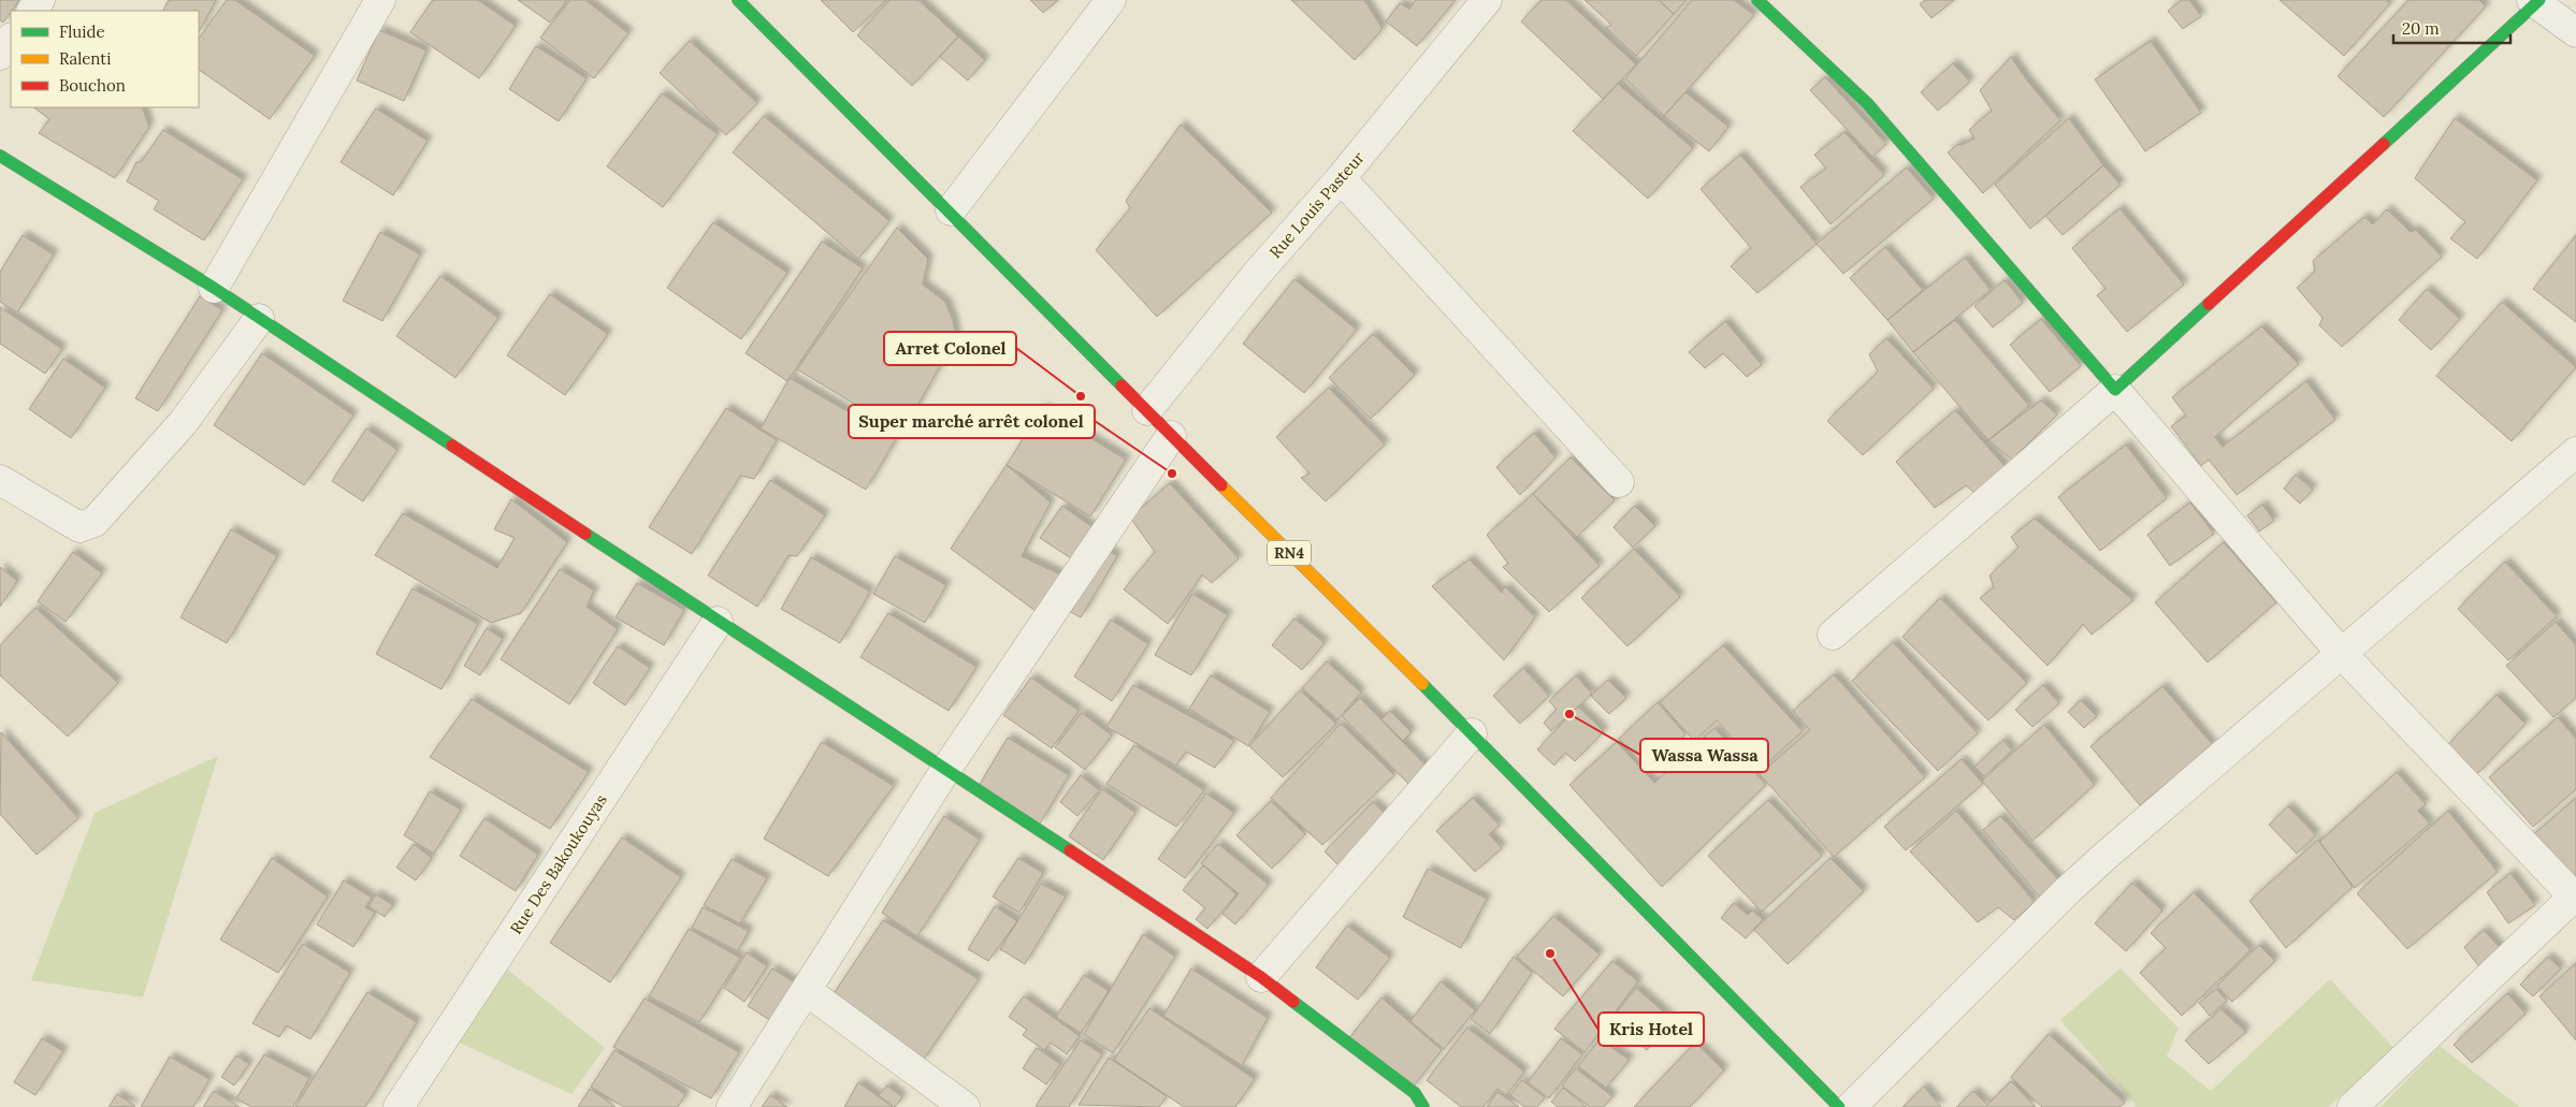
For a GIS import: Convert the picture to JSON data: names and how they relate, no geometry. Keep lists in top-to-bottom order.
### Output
{
  "streets": {
    "main road": ["RN4"],
    "street": ["Rue Louis Pasteur", "Rue Des Bakoukouyas"]
  },
  "crossings": [
    ["Rue Louis Pasteur", "RN4"]
  ],
  "places": [
    "Arret Colonel",
    "Super marché arrêt colonel",
    "Wassa Wassa",
    "Kris Hotel"
  ],
  "legend": ["Fluide", "Ralenti", "Bouchon"],
  "scale_bar": "20 m"
}
